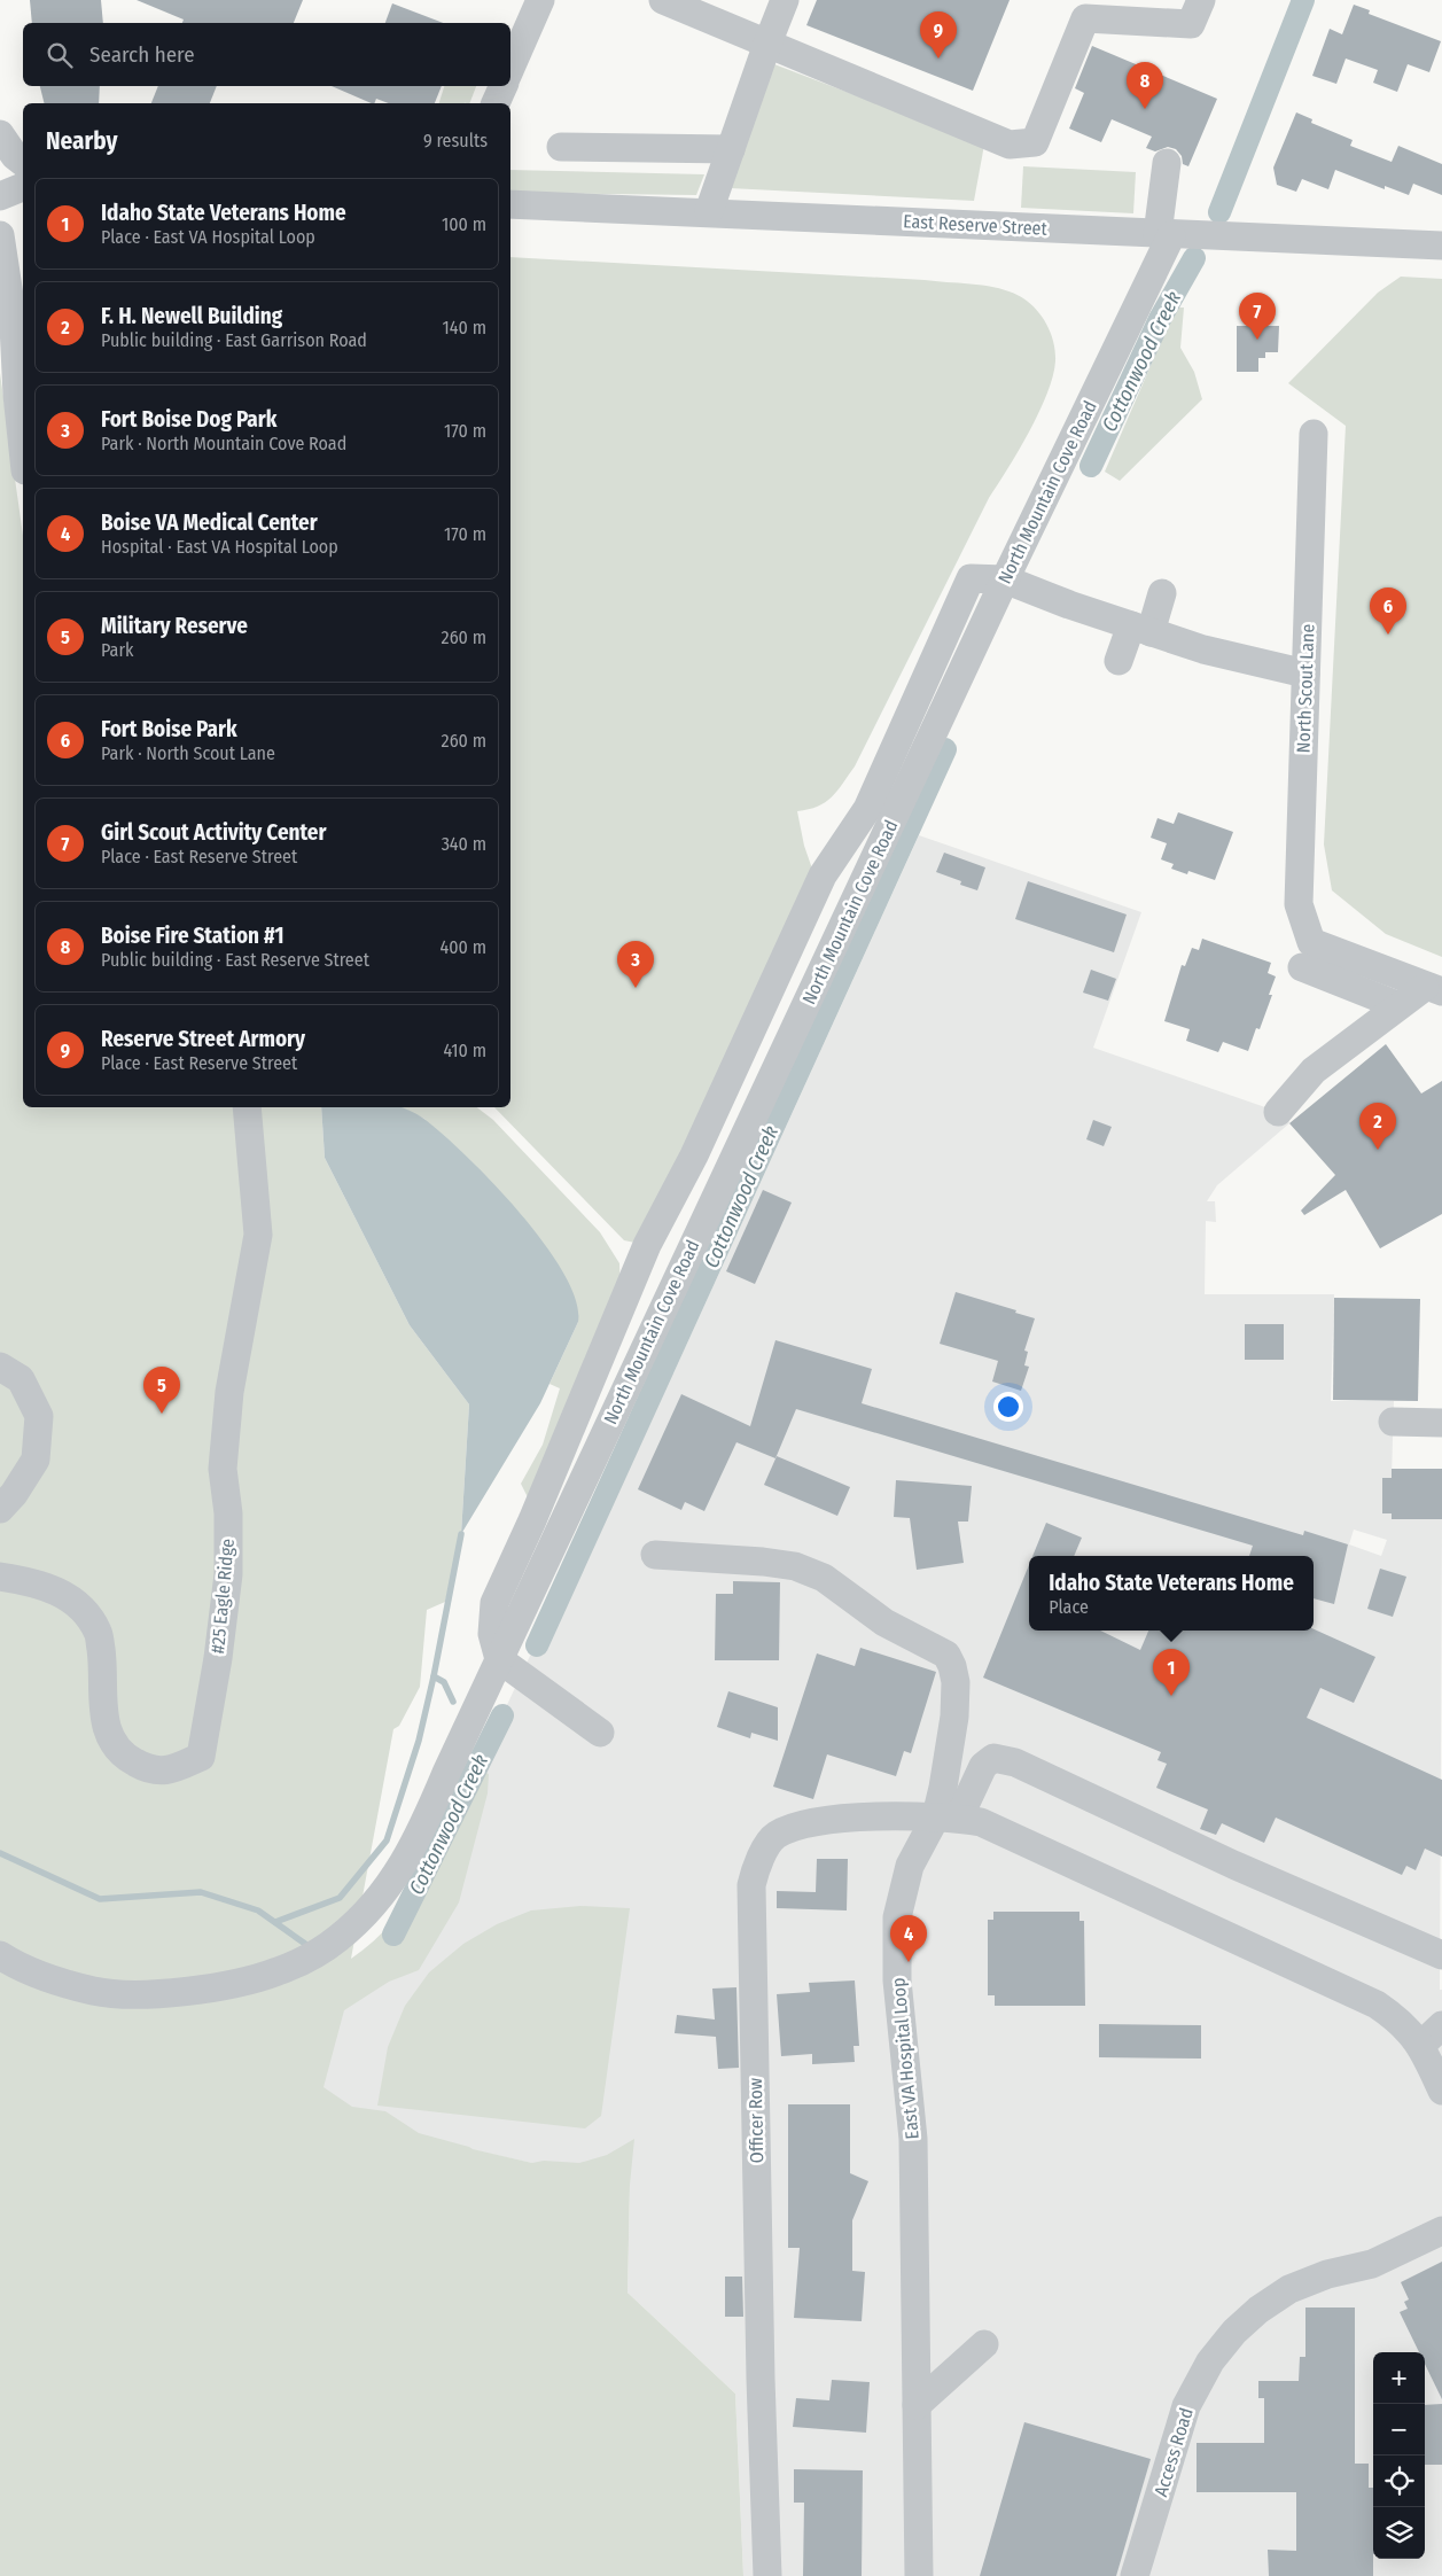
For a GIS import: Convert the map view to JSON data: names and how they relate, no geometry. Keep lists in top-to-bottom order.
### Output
{
  "streets": {
    "street": [
      "East Reserve Street",
      "North Mountain Cove Road",
      "North Scout Lane",
      "#25 Eagle Ridge",
      "East VA Hospital Loop",
      "Officer Row",
      "Access Road"
    ]
  },
  "crossings": [
    ["East Reserve Street", "North Mountain Cove Road"],
    ["East VA Hospital Loop", "Officer Row"]
  ],
  "water": ["Cottonwood Creek"],
  "page": {
    "pins": [
      "9",
      "8",
      "7",
      "6",
      "3",
      "2",
      "5",
      "1",
      "4"
    ],
    "search": "Search here",
    "heading": ["Nearby", "9 results"],
    "list": [
      {
        "mark": "1",
        "name": "Idaho State Veterans Home",
        "note": "Place · East VA Hospital Loop",
        "value": "100 m"
      },
      {
        "mark": "2",
        "name": "F. H. Newell Building",
        "note": "Public building · East Garrison Road",
        "value": "140 m"
      },
      {
        "mark": "3",
        "name": "Fort Boise Dog Park",
        "note": "Park · North Mountain Cove Road",
        "value": "170 m"
      },
      {
        "mark": "4",
        "name": "Boise VA Medical Center",
        "note": "Hospital · East VA Hospital Loop",
        "value": "170 m"
      },
      {
        "mark": "5",
        "name": "Military Reserve",
        "note": "Park",
        "value": "260 m"
      },
      {
        "mark": "6",
        "name": "Fort Boise Park",
        "note": "Park · North Scout Lane",
        "value": "260 m"
      },
      {
        "mark": "7",
        "name": "Girl Scout Activity Center",
        "note": "Place · East Reserve Street",
        "value": "340 m"
      },
      {
        "mark": "8",
        "name": "Boise Fire Station #1",
        "note": "Public building · East Reserve Street",
        "value": "400 m"
      },
      {
        "mark": "9",
        "name": "Reserve Street Armory",
        "note": "Place · East Reserve Street",
        "value": "410 m"
      }
    ],
    "popup": ["Idaho State Veterans Home", "Place"],
    "map_buttons": ["+", "−"]
  }
}
